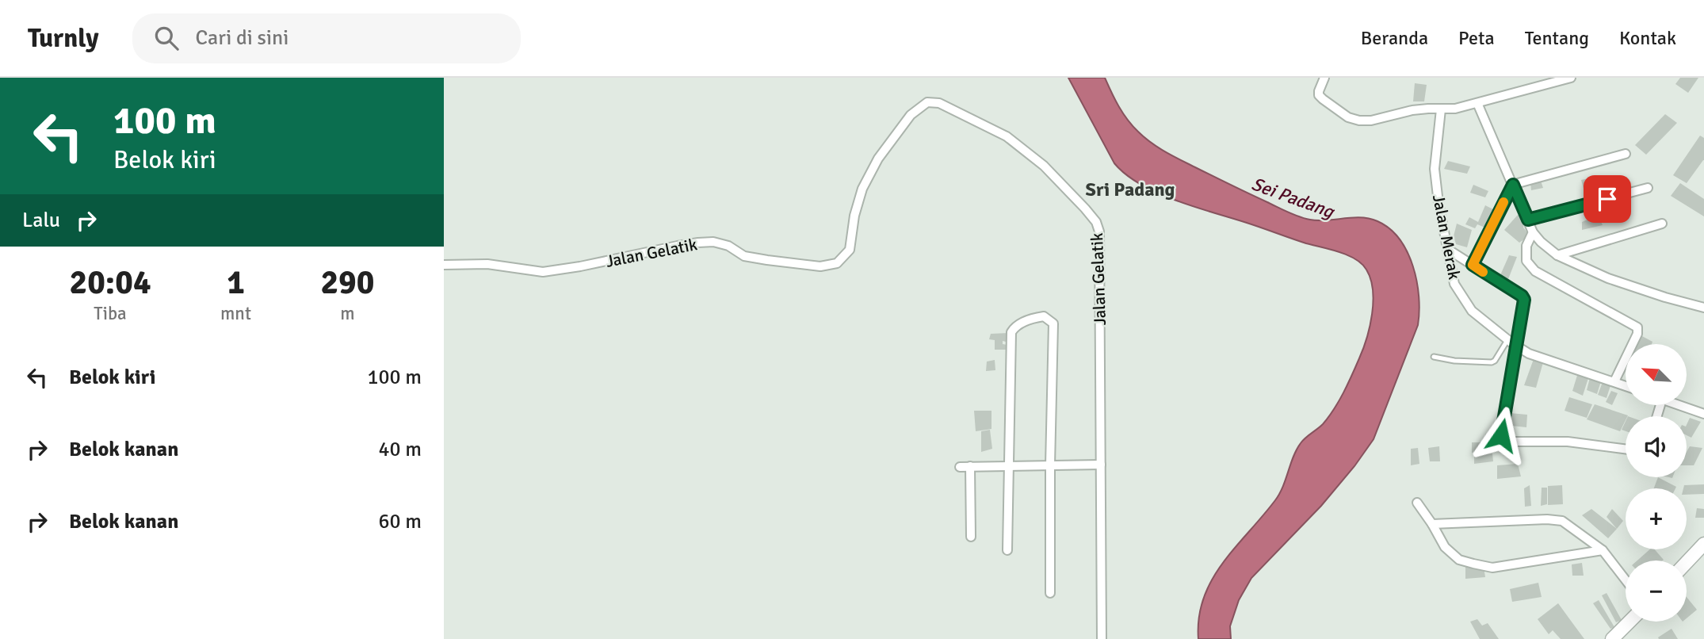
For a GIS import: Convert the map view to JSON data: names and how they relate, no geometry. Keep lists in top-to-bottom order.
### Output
{
  "streets": {
    "street": ["Jalan Merak", "Jalan Gelatik"]
  },
  "districts": ["Sri Padang"],
  "water": ["Sei Padang"],
  "north": "top left",
  "page": {
    "header": "Turnly",
    "search": "Cari di sini",
    "nav": [
      "Beranda",
      "Peta",
      "Tentang",
      "Kontak"
    ],
    "turn": ["100 m", "Belok kiri"],
    "then": "Lalu",
    "eta": [
      "20:04",
      "Tiba",
      "1",
      "mnt",
      "290",
      "m"
    ],
    "list": [
      {
        "name": "Belok kiri",
        "value": "100 m"
      },
      {
        "name": "Belok kanan",
        "value": "40 m"
      },
      {
        "name": "Belok kanan",
        "value": "60 m"
      }
    ],
    "map_buttons": ["+", "−"]
  }
}
